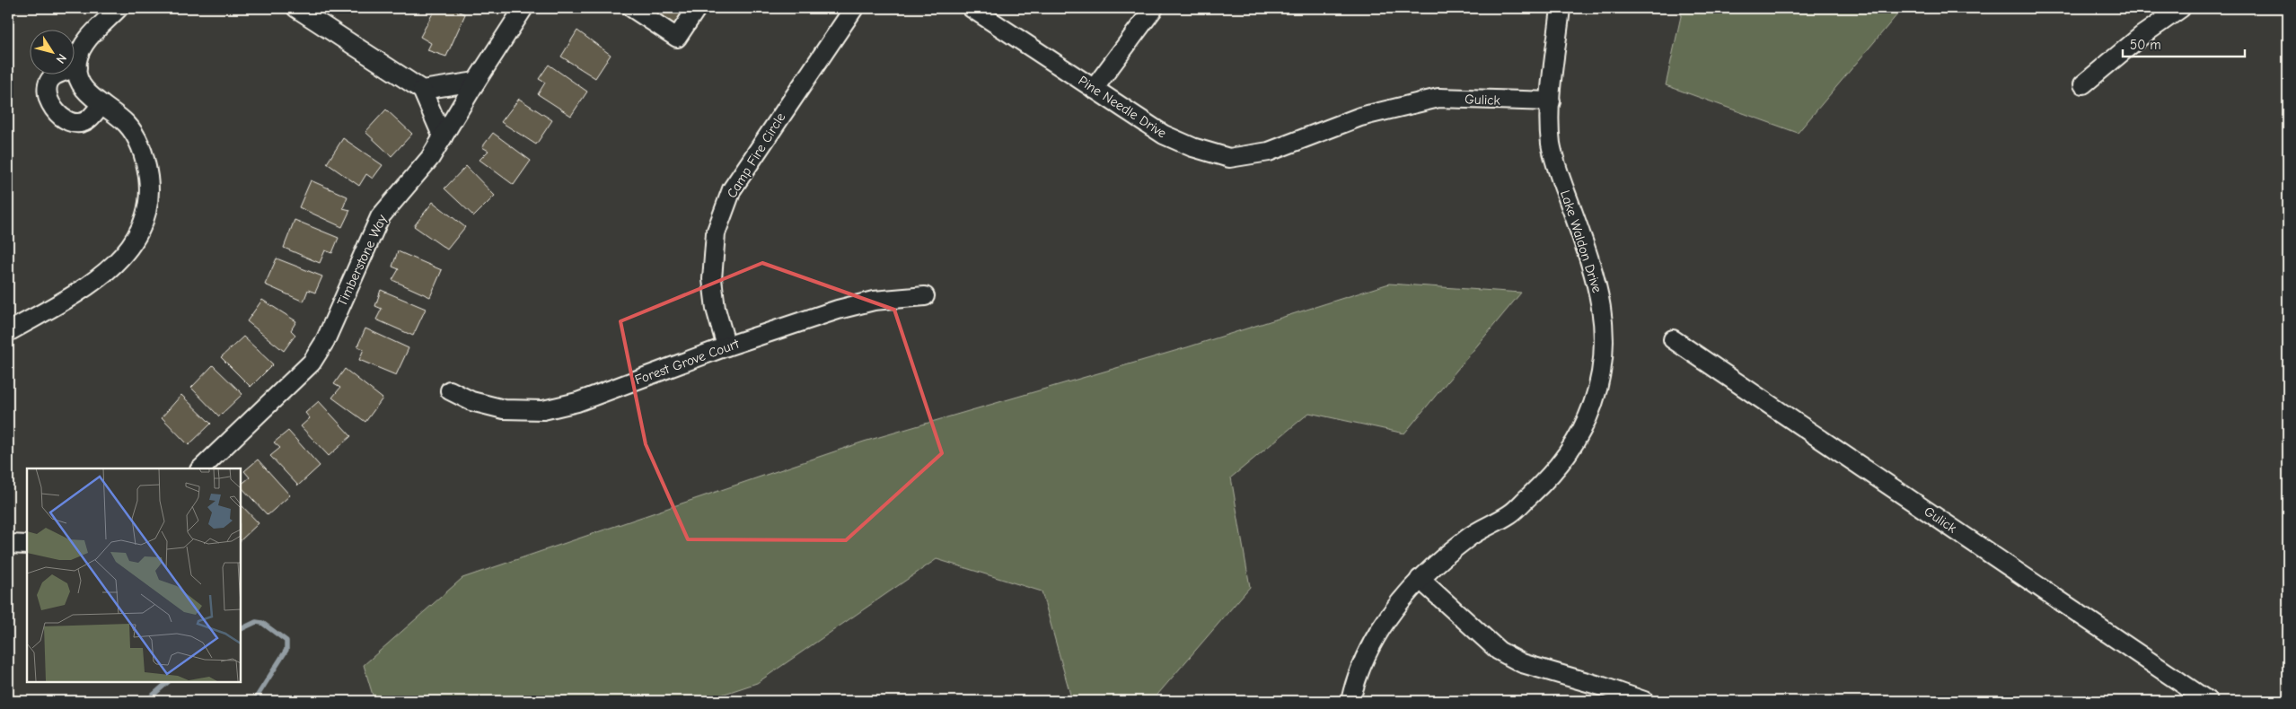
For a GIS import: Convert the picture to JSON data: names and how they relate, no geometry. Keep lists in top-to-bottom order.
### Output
{
  "streets": {
    "street": [
      "Gulick",
      "Pine Needle Drive",
      "Camp Fire Circle",
      "Lake Waldon Drive",
      "Timberstone Way",
      "Forest Grove Court"
    ]
  },
  "crossings": [
    ["Gulick", "Pine Needle Drive"],
    ["Gulick", "Lake Waldon Drive"],
    ["Camp Fire Circle", "Forest Grove Court"]
  ],
  "scale_bar": "50 m",
  "north": "bottom right"
}
